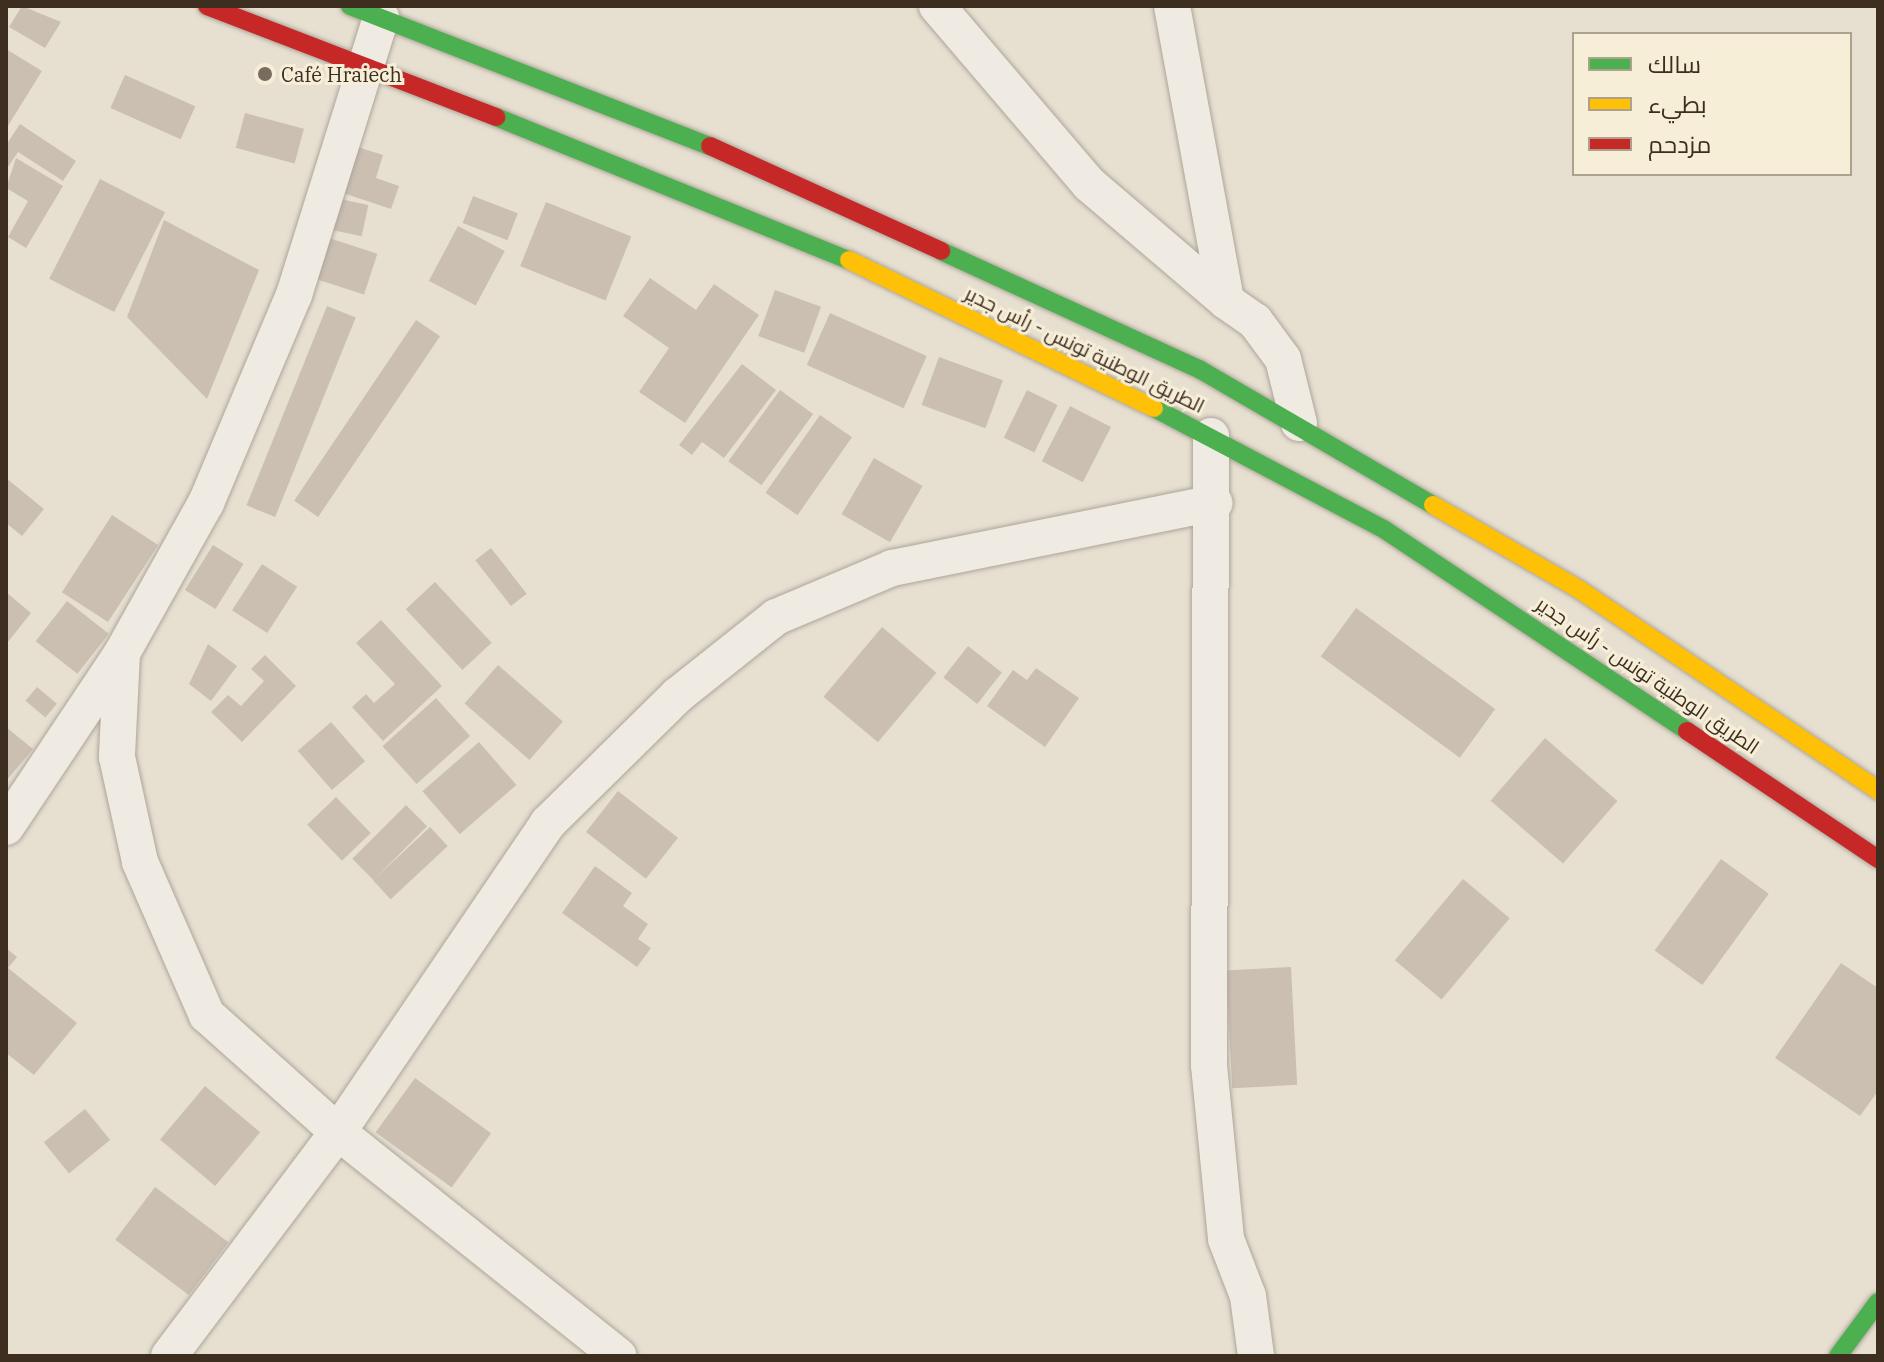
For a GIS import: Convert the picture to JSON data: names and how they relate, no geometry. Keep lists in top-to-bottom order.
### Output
{
  "streets": {
    "main road": ["الطريق الوطنية تونس - رأس جدير"]
  },
  "places": ["Café Hraiech"],
  "legend": ["سالك", "بطيء", "مزدحم"]
}
